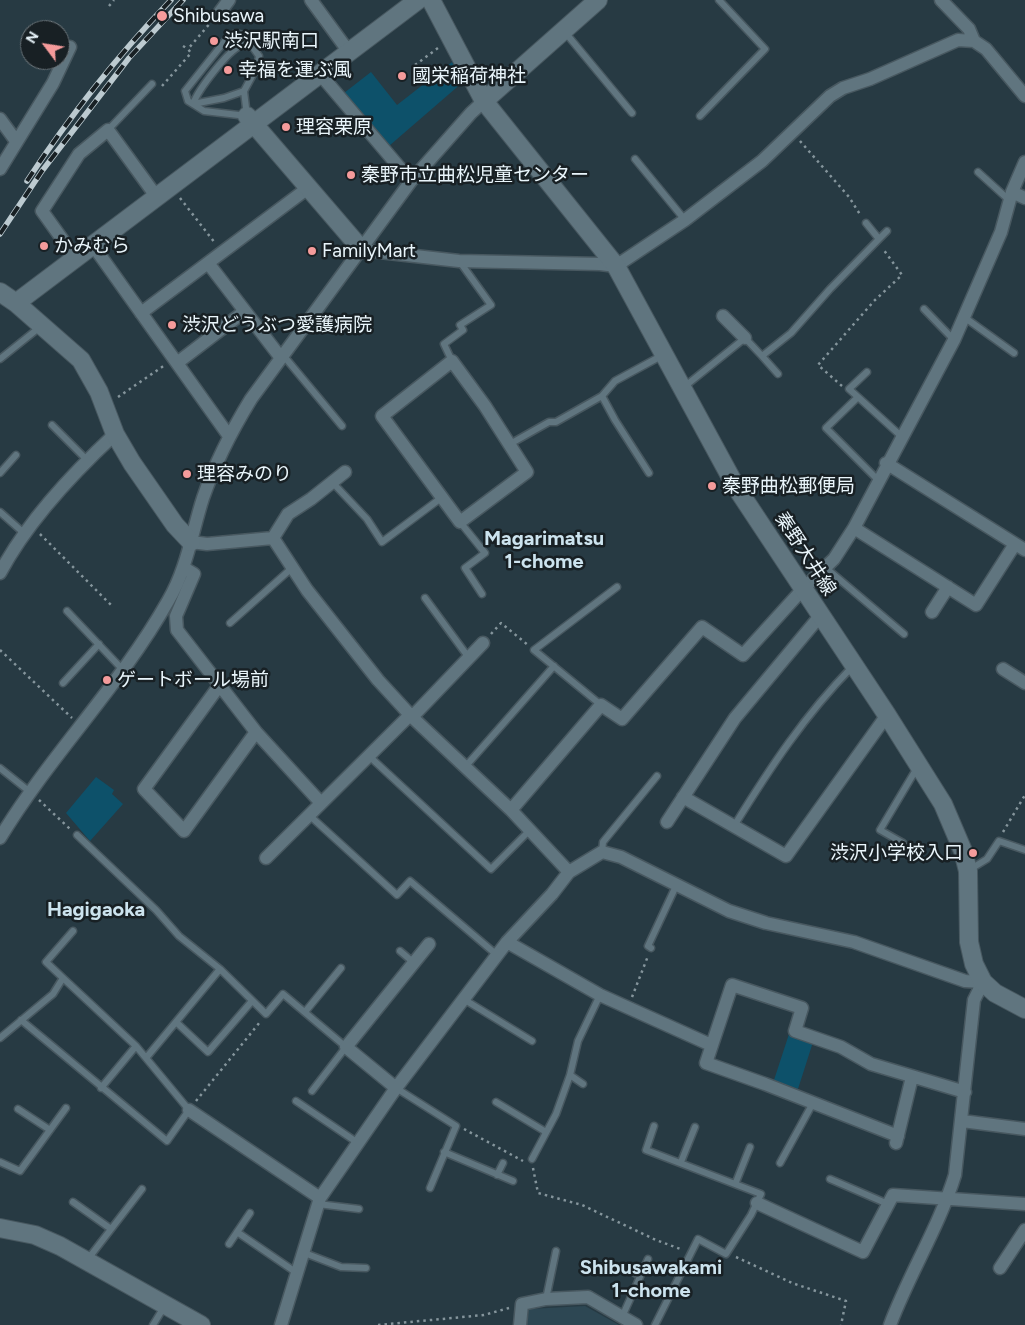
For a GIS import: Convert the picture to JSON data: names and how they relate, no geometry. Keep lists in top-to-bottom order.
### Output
{
  "streets": {
    "street": ["秦野大井線"]
  },
  "districts": ["Magarimatsu 1-chome", "Hagigaoka", "Shibusawakami 1-chome"],
  "places": [
    "Shibusawa",
    "渋沢駅南口",
    "幸福を運ぶ風",
    "國栄稲荷神社",
    "理容栗原",
    "秦野市立曲松児童センター",
    "かみむら",
    "FamilyMart",
    "渋沢どうぶつ愛護病院",
    "理容みのり",
    "秦野曲松郵便局",
    "ゲートボール場前",
    "渋沢小学校入口"
  ],
  "north": "top left"
}
